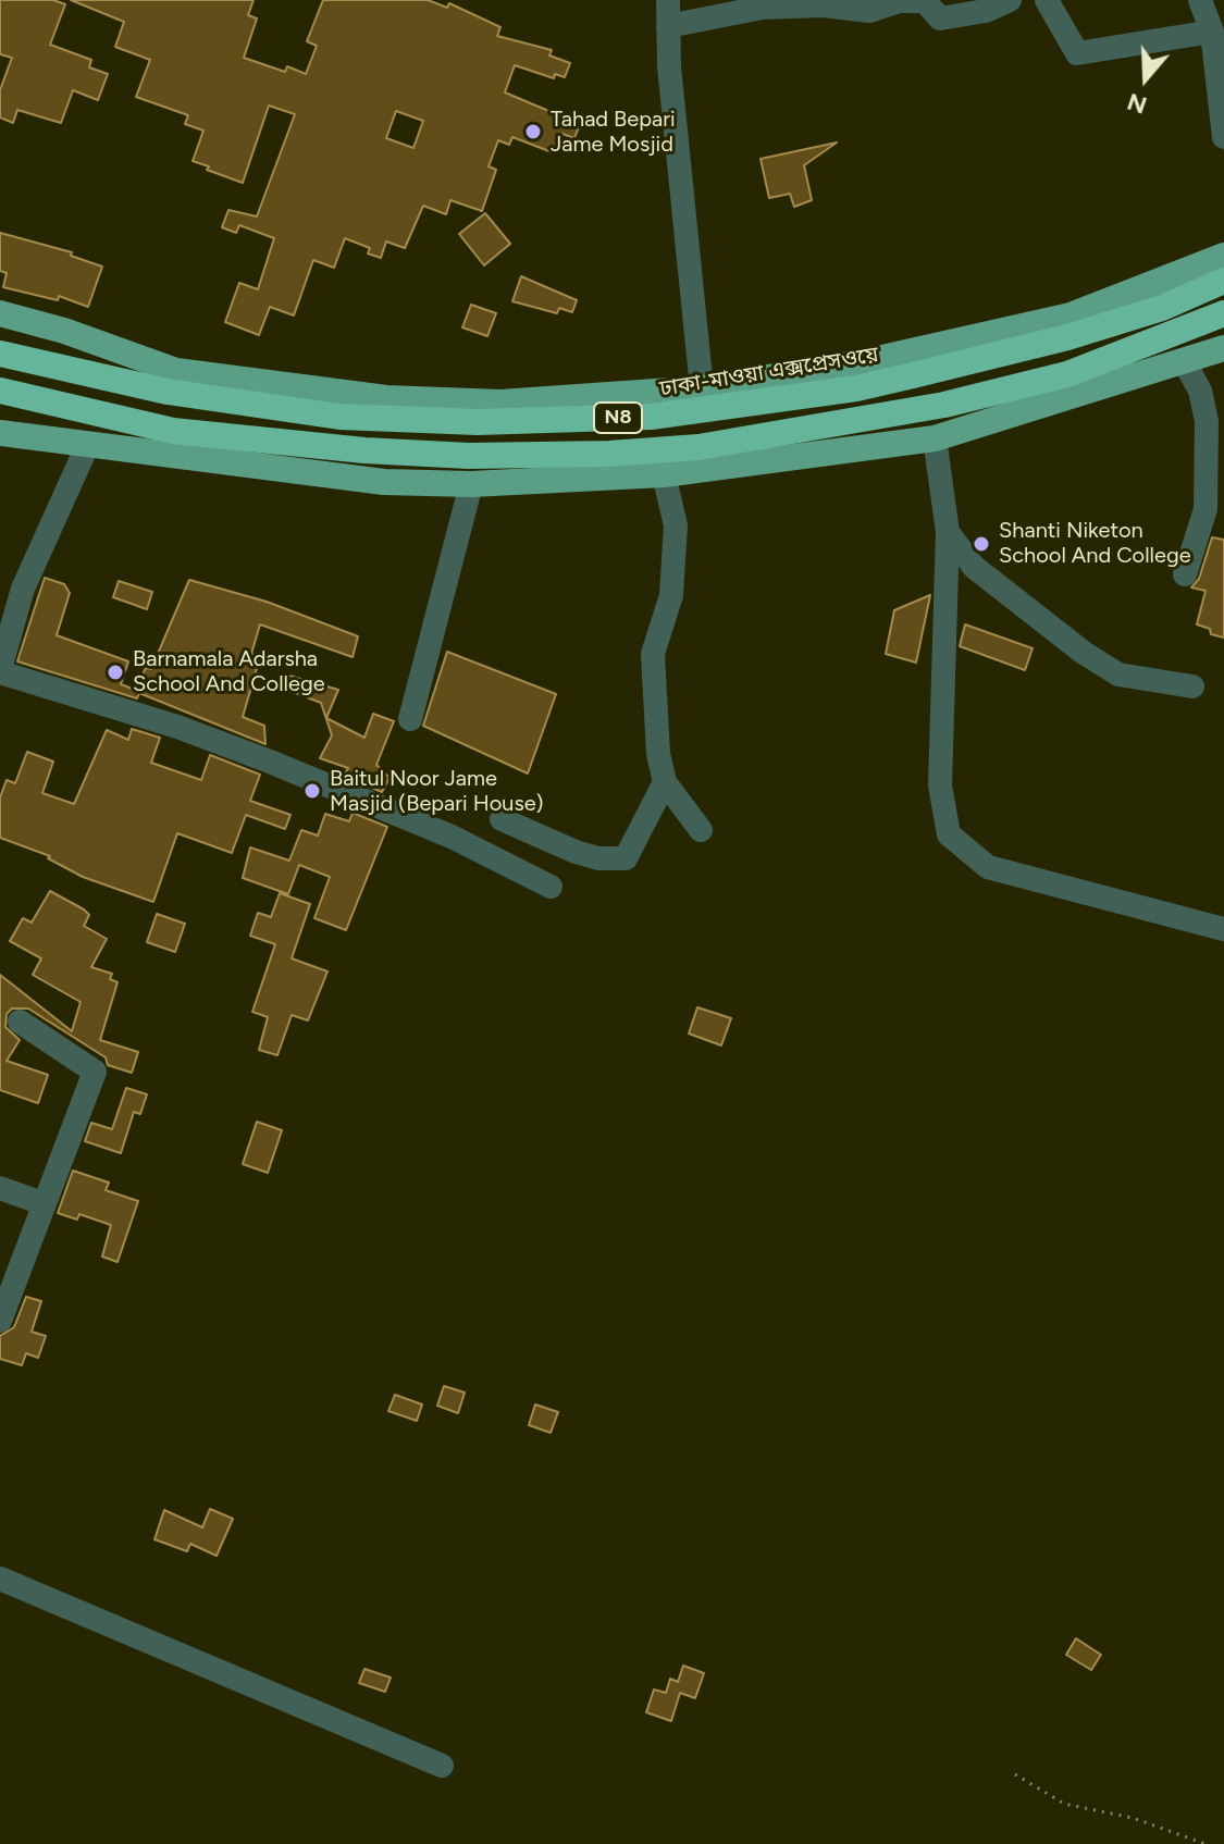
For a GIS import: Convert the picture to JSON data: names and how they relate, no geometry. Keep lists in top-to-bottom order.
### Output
{
  "streets": {
    "highway": ["ঢাকা-মাওয়া এক্সপ্রেসওয়ে", "N8"]
  },
  "places": [
    "Tahad Bepari Jame Mosjid",
    "Shanti Niketon School And College",
    "Barnamala Adarsha School And College",
    "Baitul Noor Jame Masjid (Bepari House)"
  ],
  "north": "bottom"
}
